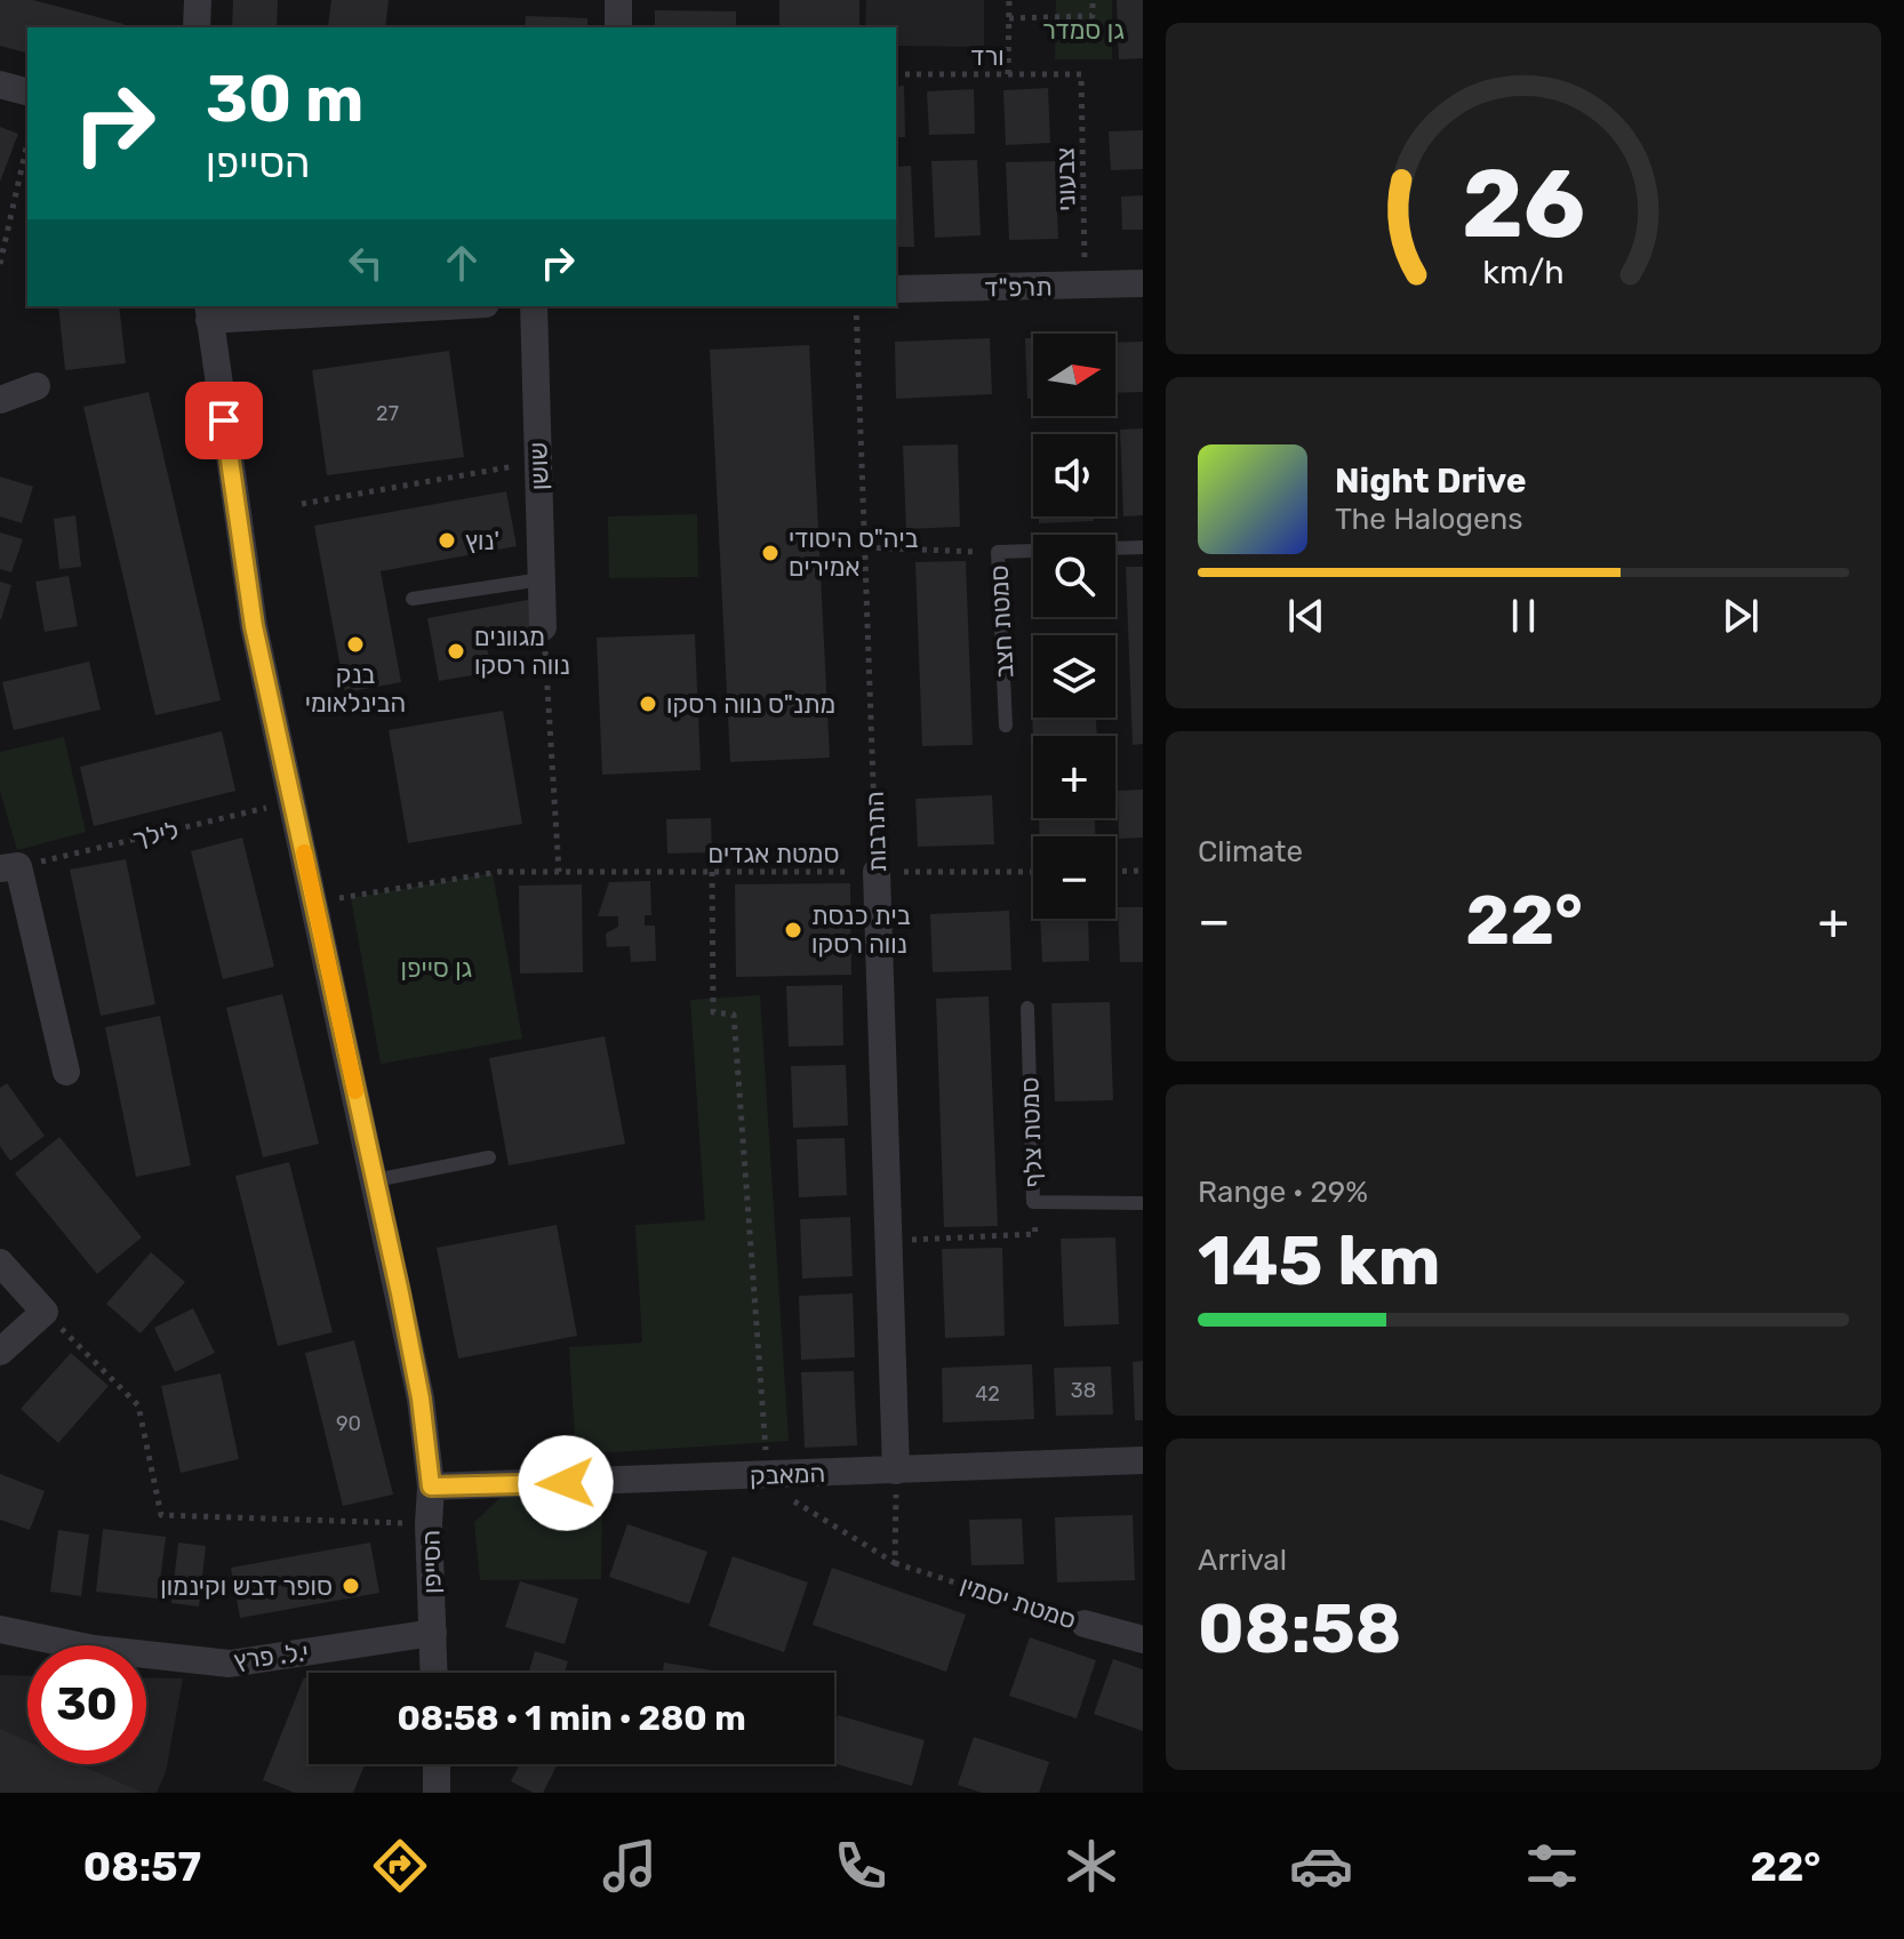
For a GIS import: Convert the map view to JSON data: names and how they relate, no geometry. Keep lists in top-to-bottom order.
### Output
{
  "streets": {
    "street": [
      "תרפ\"ד",
      "שושן",
      "התרבות",
      "המאבק",
      "הסייפן",
      "סמטת יסמין",
      "י.ל. פרץ"
    ],
    "lane": ["סמטת חצב", "סמטת צלף"],
    "path": [
      "ורד",
      "צבעוני",
      "לילך",
      "סמטת אגדים"
    ]
  },
  "crossings": [
    ["ורד", "צבעוני"],
    ["צבעוני", "תרפ\"ד"],
    ["התרבות", "סמטת אגדים"],
    ["התרבות", "המאבק"],
    ["לילך", "הסייפן"],
    ["סמטת אגדים", "הסייפן"],
    ["המאבק", "הסייפן"],
    ["המאבק", "סמטת יסמין"],
    ["הסייפן", "י.ל. פרץ"]
  ],
  "parks": ["גן סמדר", "גן סייפן"],
  "places": [
    "נוץ'",
    "ביה\"ס היסודי אמירים",
    "בנק הבינלאומי",
    "מגוונים נווה רסקו",
    "מתנ\"ס נווה רסקו",
    "בית כנסת נווה רסקו",
    "סופר דבש וקינמון"
  ],
  "house_numbers": [
    "27",
    "38",
    "42",
    "90"
  ],
  "north": "right",
  "page": {
    "turn": ["30 m", "הסייפן"],
    "map_buttons": ["+", "−"],
    "song": ["Night Drive", "The Halogens"],
    "tile": [
      "Climate",
      ["Range · 29%", "145 km"],
      ["Arrival", "08:58"]
    ],
    "heat": ["−", "22°", "+"],
    "limit": "30",
    "trip": "08:58 · 1 min · 280 m",
    "tabs": ["08:57", "22°"],
    "gauge": ["26", "km/h"]
  }
}
